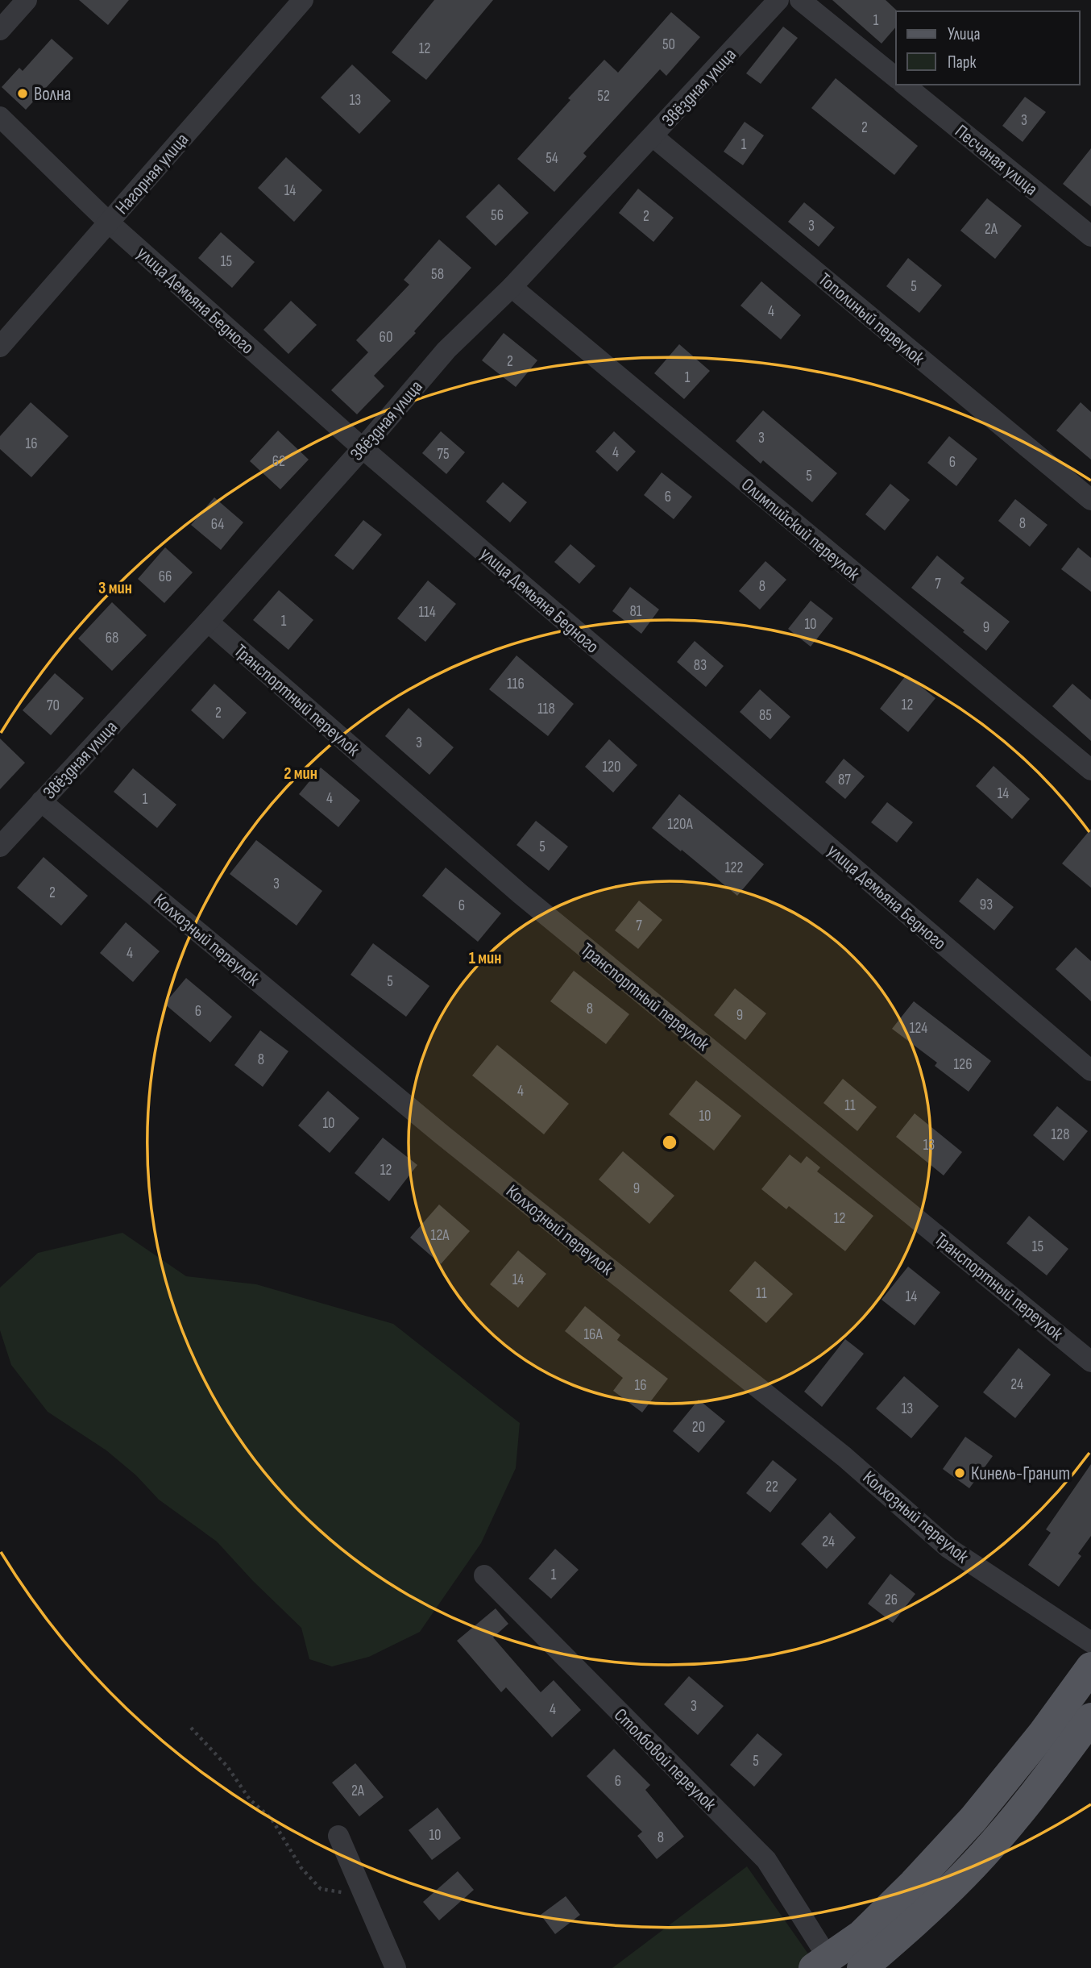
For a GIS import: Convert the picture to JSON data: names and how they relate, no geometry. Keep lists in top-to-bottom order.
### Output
{
  "streets": {
    "street": [
      "Звёздная улица",
      "Песчаная улица",
      "Нагорная улица",
      "улица Демьяна Бедного",
      "Тополиный переулок",
      "Олимпийский переулок",
      "Транспортный переулок",
      "Колхозный переулок",
      "Столбовой переулок"
    ]
  },
  "crossings": [
    ["Звёздная улица", "улица Демьяна Бедного"],
    ["Звёздная улица", "Тополиный переулок"],
    ["Звёздная улица", "Олимпийский переулок"],
    ["Звёздная улица", "Транспортный переулок"],
    ["Звёздная улица", "Колхозный переулок"],
    ["Нагорная улица", "улица Демьяна Бедного"]
  ],
  "places": ["Волна", "Кинель-Гранит"],
  "house_numbers": [
    "1",
    "50",
    "12",
    "52",
    "13",
    "3",
    "2",
    "1",
    "54",
    "14",
    "56",
    "2",
    "3",
    "2А",
    "15",
    "58",
    "5",
    "4",
    "60",
    "2",
    "1",
    "3",
    "16",
    "4",
    "75",
    "62",
    "6",
    "5",
    "6",
    "8",
    "64",
    "66",
    "7",
    "8",
    "81",
    "114",
    "1",
    "10",
    "9",
    "68",
    "83",
    "116",
    "12",
    "70",
    "118",
    "2",
    "85",
    "3",
    "120",
    "87",
    "14",
    "4",
    "1",
    "120А",
    "5",
    "122",
    "3",
    "2",
    "93",
    "6",
    "7",
    "4",
    "5",
    "8",
    "6",
    "9",
    "124",
    "8",
    "126",
    "4",
    "11",
    "10",
    "10",
    "128",
    "13",
    "12",
    "9",
    "12",
    "12А",
    "15",
    "14",
    "11",
    "14",
    "16А",
    "24",
    "16",
    "13",
    "20",
    "22",
    "24",
    "1",
    "26",
    "3",
    "4",
    "5",
    "6",
    "2А",
    "10",
    "8"
  ],
  "legend": ["Улица", "Парк"],
  "rings": ["3 мин", "2 мин", "1 мин"]
}
